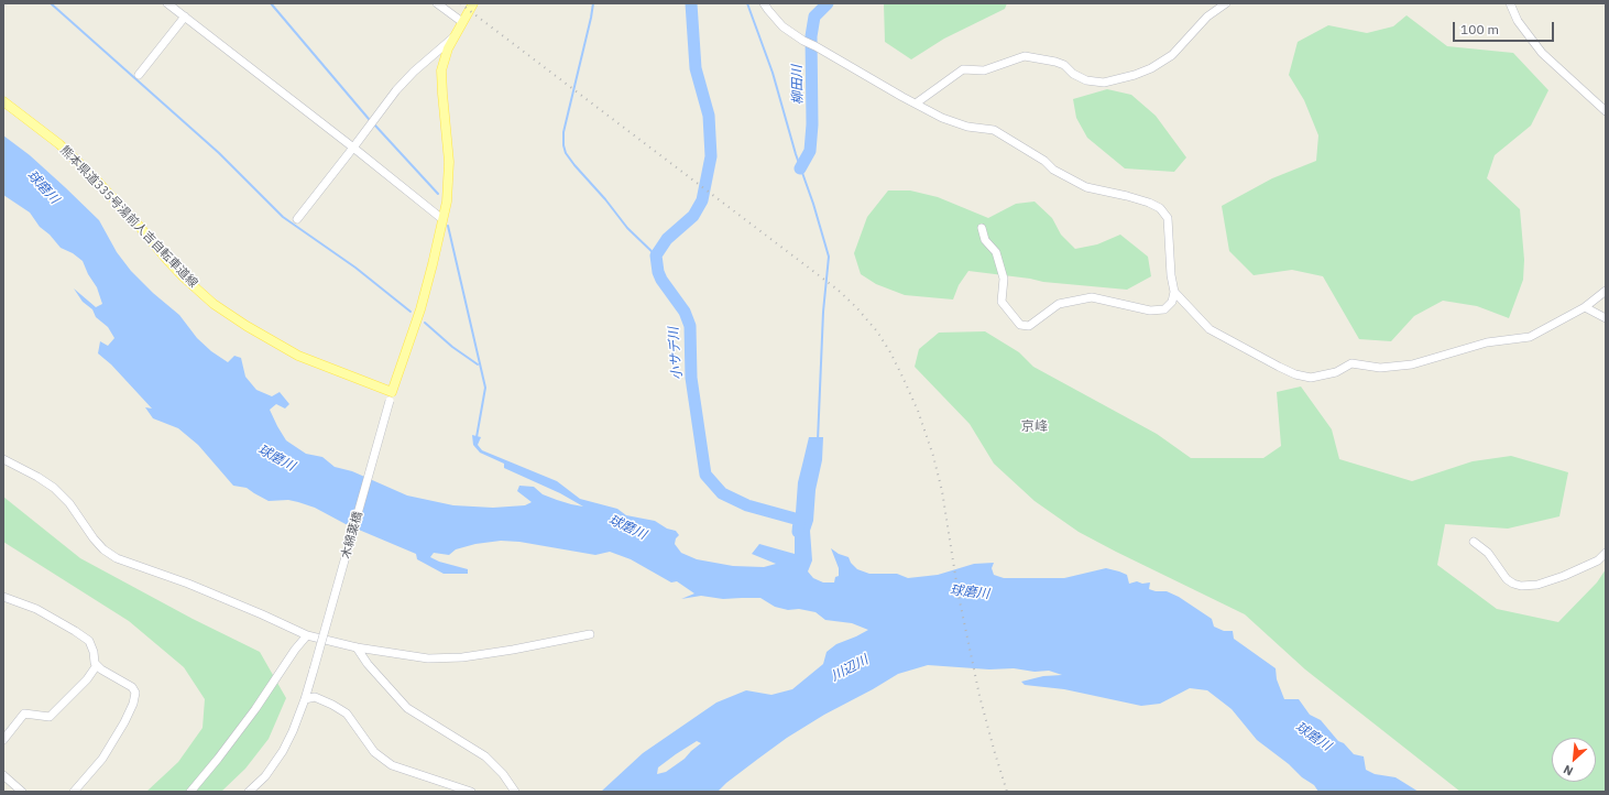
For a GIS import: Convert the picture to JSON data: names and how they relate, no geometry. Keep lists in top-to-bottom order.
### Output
{
  "streets": {
    "main road": ["熊本県道335号湯前人吉自転車道線"],
    "street": ["木綿葉橋"]
  },
  "crossings": [
    ["熊本県道335号湯前人吉自転車道線", "木綿葉橋"]
  ],
  "districts": ["京峰"],
  "water": [
    "柳田川",
    "球磨川",
    "小サデ川",
    "川辺川"
  ],
  "scale_bar": "100 m",
  "north": "bottom left"
}
